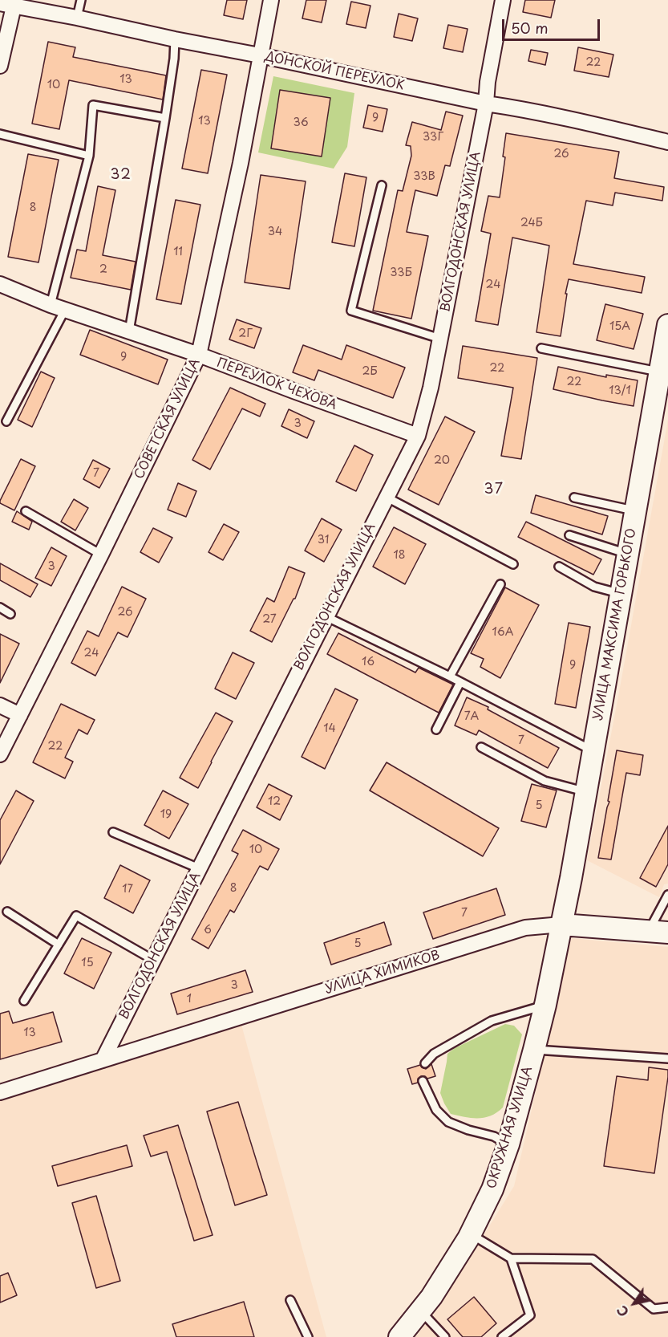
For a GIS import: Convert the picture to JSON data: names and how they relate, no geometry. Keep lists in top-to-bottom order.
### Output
{
  "streets": {
    "street": [
      "ДОНСКОЙ ПЕРЕУЛОК",
      "ВОЛГОДОНСКАЯ УЛИЦА",
      "ПЕРЕУЛОК ЧЕХОВА",
      "СОВЕТСКАЯ УЛИЦА",
      "УЛИЦА МАКСИМА ГОРЬКОГО",
      "УЛИЦА ХИМИКОВ",
      "ОКРУЖНАЯ УЛИЦА"
    ]
  },
  "crossings": [
    ["ДОНСКОЙ ПЕРЕУЛОК", "ВОЛГОДОНСКАЯ УЛИЦА"],
    ["ДОНСКОЙ ПЕРЕУЛОК", "СОВЕТСКАЯ УЛИЦА"],
    ["ВОЛГОДОНСКАЯ УЛИЦА", "ПЕРЕУЛОК ЧЕХОВА"],
    ["ВОЛГОДОНСКАЯ УЛИЦА", "УЛИЦА ХИМИКОВ"],
    ["ПЕРЕУЛОК ЧЕХОВА", "СОВЕТСКАЯ УЛИЦА"],
    ["УЛИЦА МАКСИМА ГОРЬКОГО", "УЛИЦА ХИМИКОВ"],
    ["УЛИЦА МАКСИМА ГОРЬКОГО", "ОКРУЖНАЯ УЛИЦА"],
    ["УЛИЦА ХИМИКОВ", "ОКРУЖНАЯ УЛИЦА"]
  ],
  "districts": ["32", "37"],
  "house_numbers": [
    "22",
    "13",
    "10",
    "9",
    "13",
    "36",
    "33Г",
    "26",
    "33В",
    "8",
    "24Б",
    "34",
    "11",
    "2",
    "33Б",
    "24",
    "15А",
    "2Г",
    "9",
    "22",
    "2Б",
    "22",
    "13/1",
    "3",
    "20",
    "7",
    "31",
    "18",
    "3",
    "26",
    "27",
    "16А",
    "24",
    "16",
    "9",
    "7А",
    "14",
    "7",
    "22",
    "12",
    "5",
    "19",
    "10",
    "8",
    "17",
    "7",
    "6",
    "5",
    "15",
    "3",
    "1",
    "13"
  ],
  "scale_bar": "50 m",
  "north": "bottom left"
}
